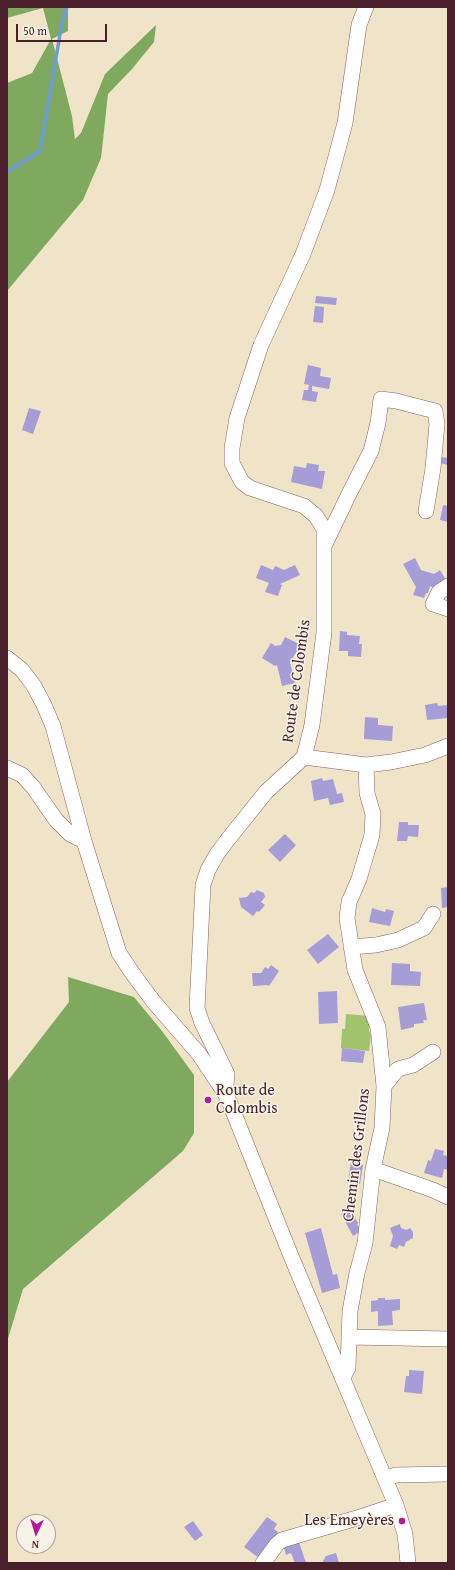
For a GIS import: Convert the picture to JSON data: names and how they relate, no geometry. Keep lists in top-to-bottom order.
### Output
{
  "streets": {
    "street": ["Route de Colombis", "Chemin des Grillons"]
  },
  "places": ["Route de Colombis", "Les Emeyères"],
  "scale_bar": "50 m",
  "north": "bottom"
}
